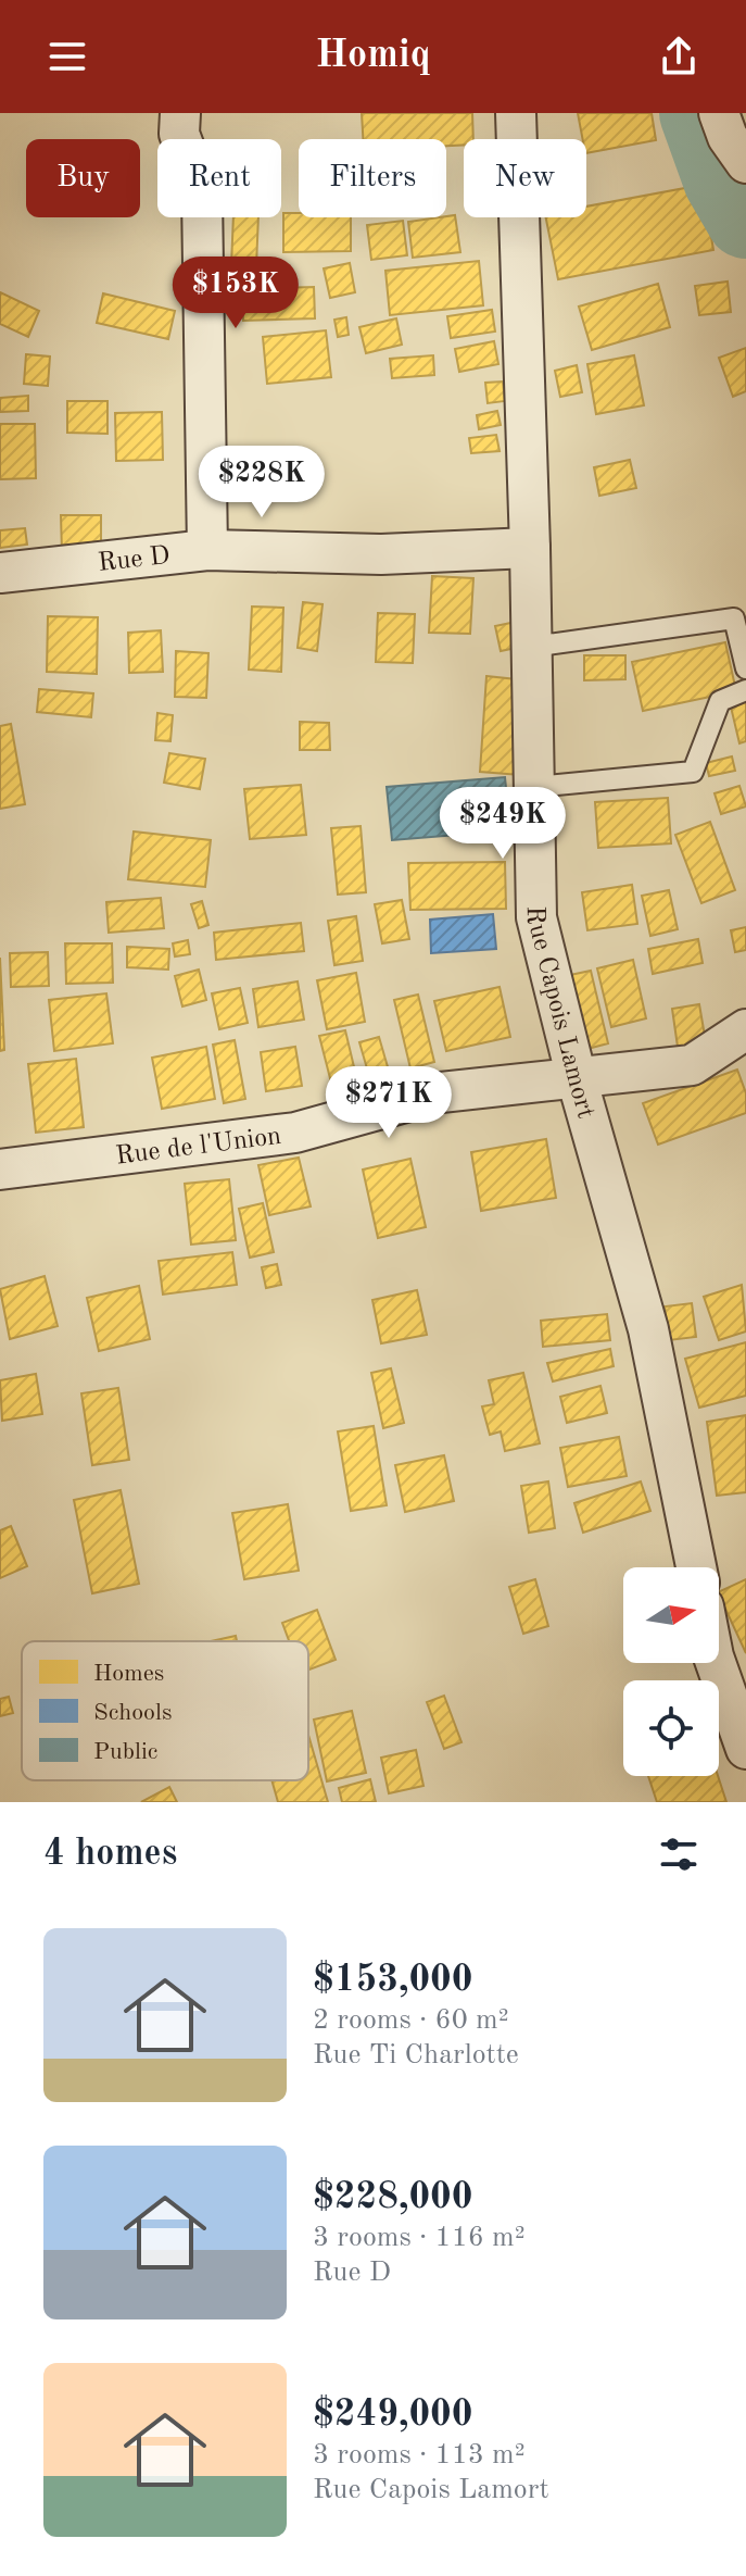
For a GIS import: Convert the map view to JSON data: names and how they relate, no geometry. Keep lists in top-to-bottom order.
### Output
{
  "streets": {
    "street": ["Rue D", "Rue Capois Lamort", "Rue de l'Union"]
  },
  "crossings": [
    ["Rue D", "Rue Capois Lamort"],
    ["Rue Capois Lamort", "Rue de l'Union"]
  ],
  "legend": ["Homes", "Schools", "Public"],
  "north": "right",
  "page": {
    "header": "Homiq",
    "chip": [
      "Buy",
      "Rent",
      "Filters",
      "New"
    ],
    "price": [
      "$153K",
      "$228K",
      "$249K",
      "$271K"
    ],
    "heading": "4 homes",
    "list": [
      {
        "name": "$153,000",
        "note": "2 rooms · 60 m² · Rue Ti Charlotte"
      },
      {
        "name": "$228,000",
        "note": "3 rooms · 116 m² · Rue D"
      },
      {
        "name": "$249,000",
        "note": "3 rooms · 113 m² · Rue Capois Lamort"
      }
    ]
  }
}
